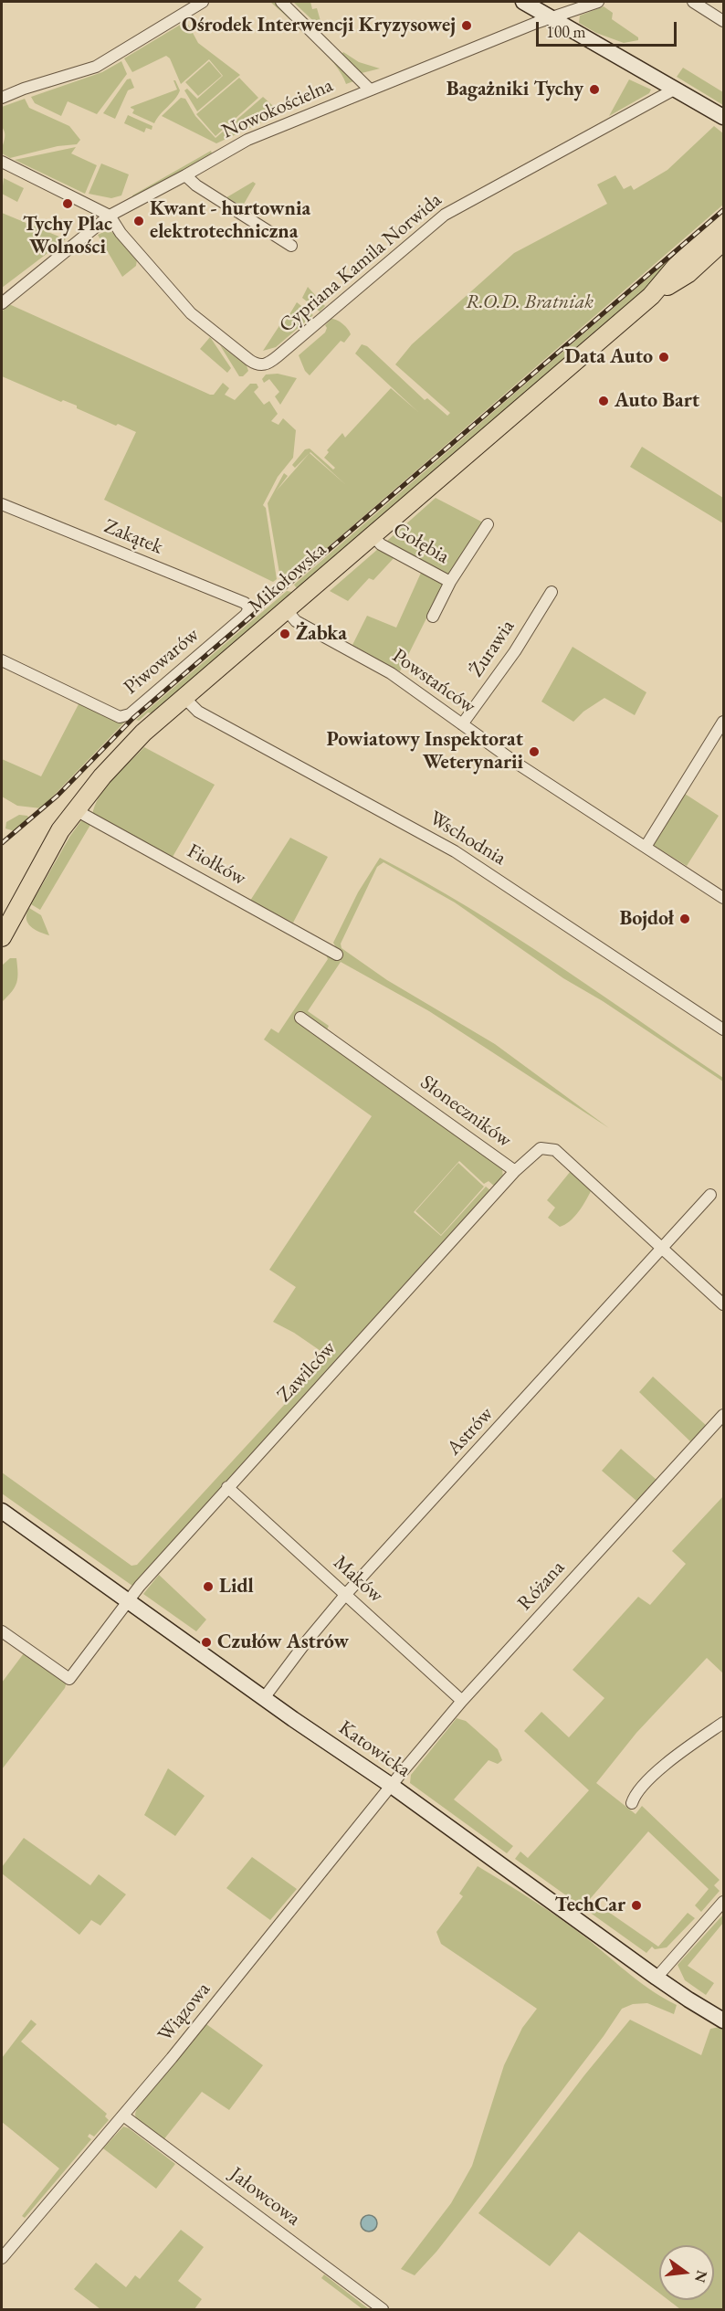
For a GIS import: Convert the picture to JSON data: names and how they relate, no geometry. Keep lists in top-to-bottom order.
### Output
{
  "streets": {
    "main road": ["Mikołowska", "Katowicka"],
    "street": [
      "Nowokościelna",
      "Cypriana Kamila Norwida",
      "Zakątek",
      "Gołębia",
      "Żurawia",
      "Piwowarów",
      "Powstańców",
      "Wschodnia",
      "Fiołków",
      "Słoneczników",
      "Zawilców",
      "Astrów",
      "Maków",
      "Różana",
      "Wiązowa",
      "Jałowcowa"
    ]
  },
  "crossings": [
    ["Nowokościelna", "Cypriana Kamila Norwida"],
    ["Zakątek", "Piwowarów"],
    ["Gołębia", "Mikołowska"],
    ["Mikołowska", "Powstańców"],
    ["Mikołowska", "Wschodnia"],
    ["Mikołowska", "Fiołków"],
    ["Żurawia", "Powstańców"],
    ["Słoneczników", "Zawilców"],
    ["Słoneczników", "Astrów"],
    ["Zawilców", "Maków"],
    ["Zawilców", "Katowicka"],
    ["Astrów", "Maków"],
    ["Astrów", "Katowicka"],
    ["Maków", "Różana"],
    ["Różana", "Katowicka"],
    ["Różana", "Wiązowa"],
    ["Katowicka", "Wiązowa"],
    ["Wiązowa", "Jałowcowa"]
  ],
  "parks": ["R.O.D. Bratniak"],
  "places": [
    "Ośrodek Interwencji Kryzysowej",
    "Bagażniki Tychy",
    "Tychy Plac Wolności",
    "Kwant - hurtownia elektrotechniczna",
    "Data Auto",
    "Auto Bart",
    "Żabka",
    "Powiatowy Inspektorat Weterynarii",
    "Bojdoł",
    "Lidl",
    "Czułów Astrów",
    "TechCar"
  ],
  "scale_bar": "100 m",
  "north": "right"
}
